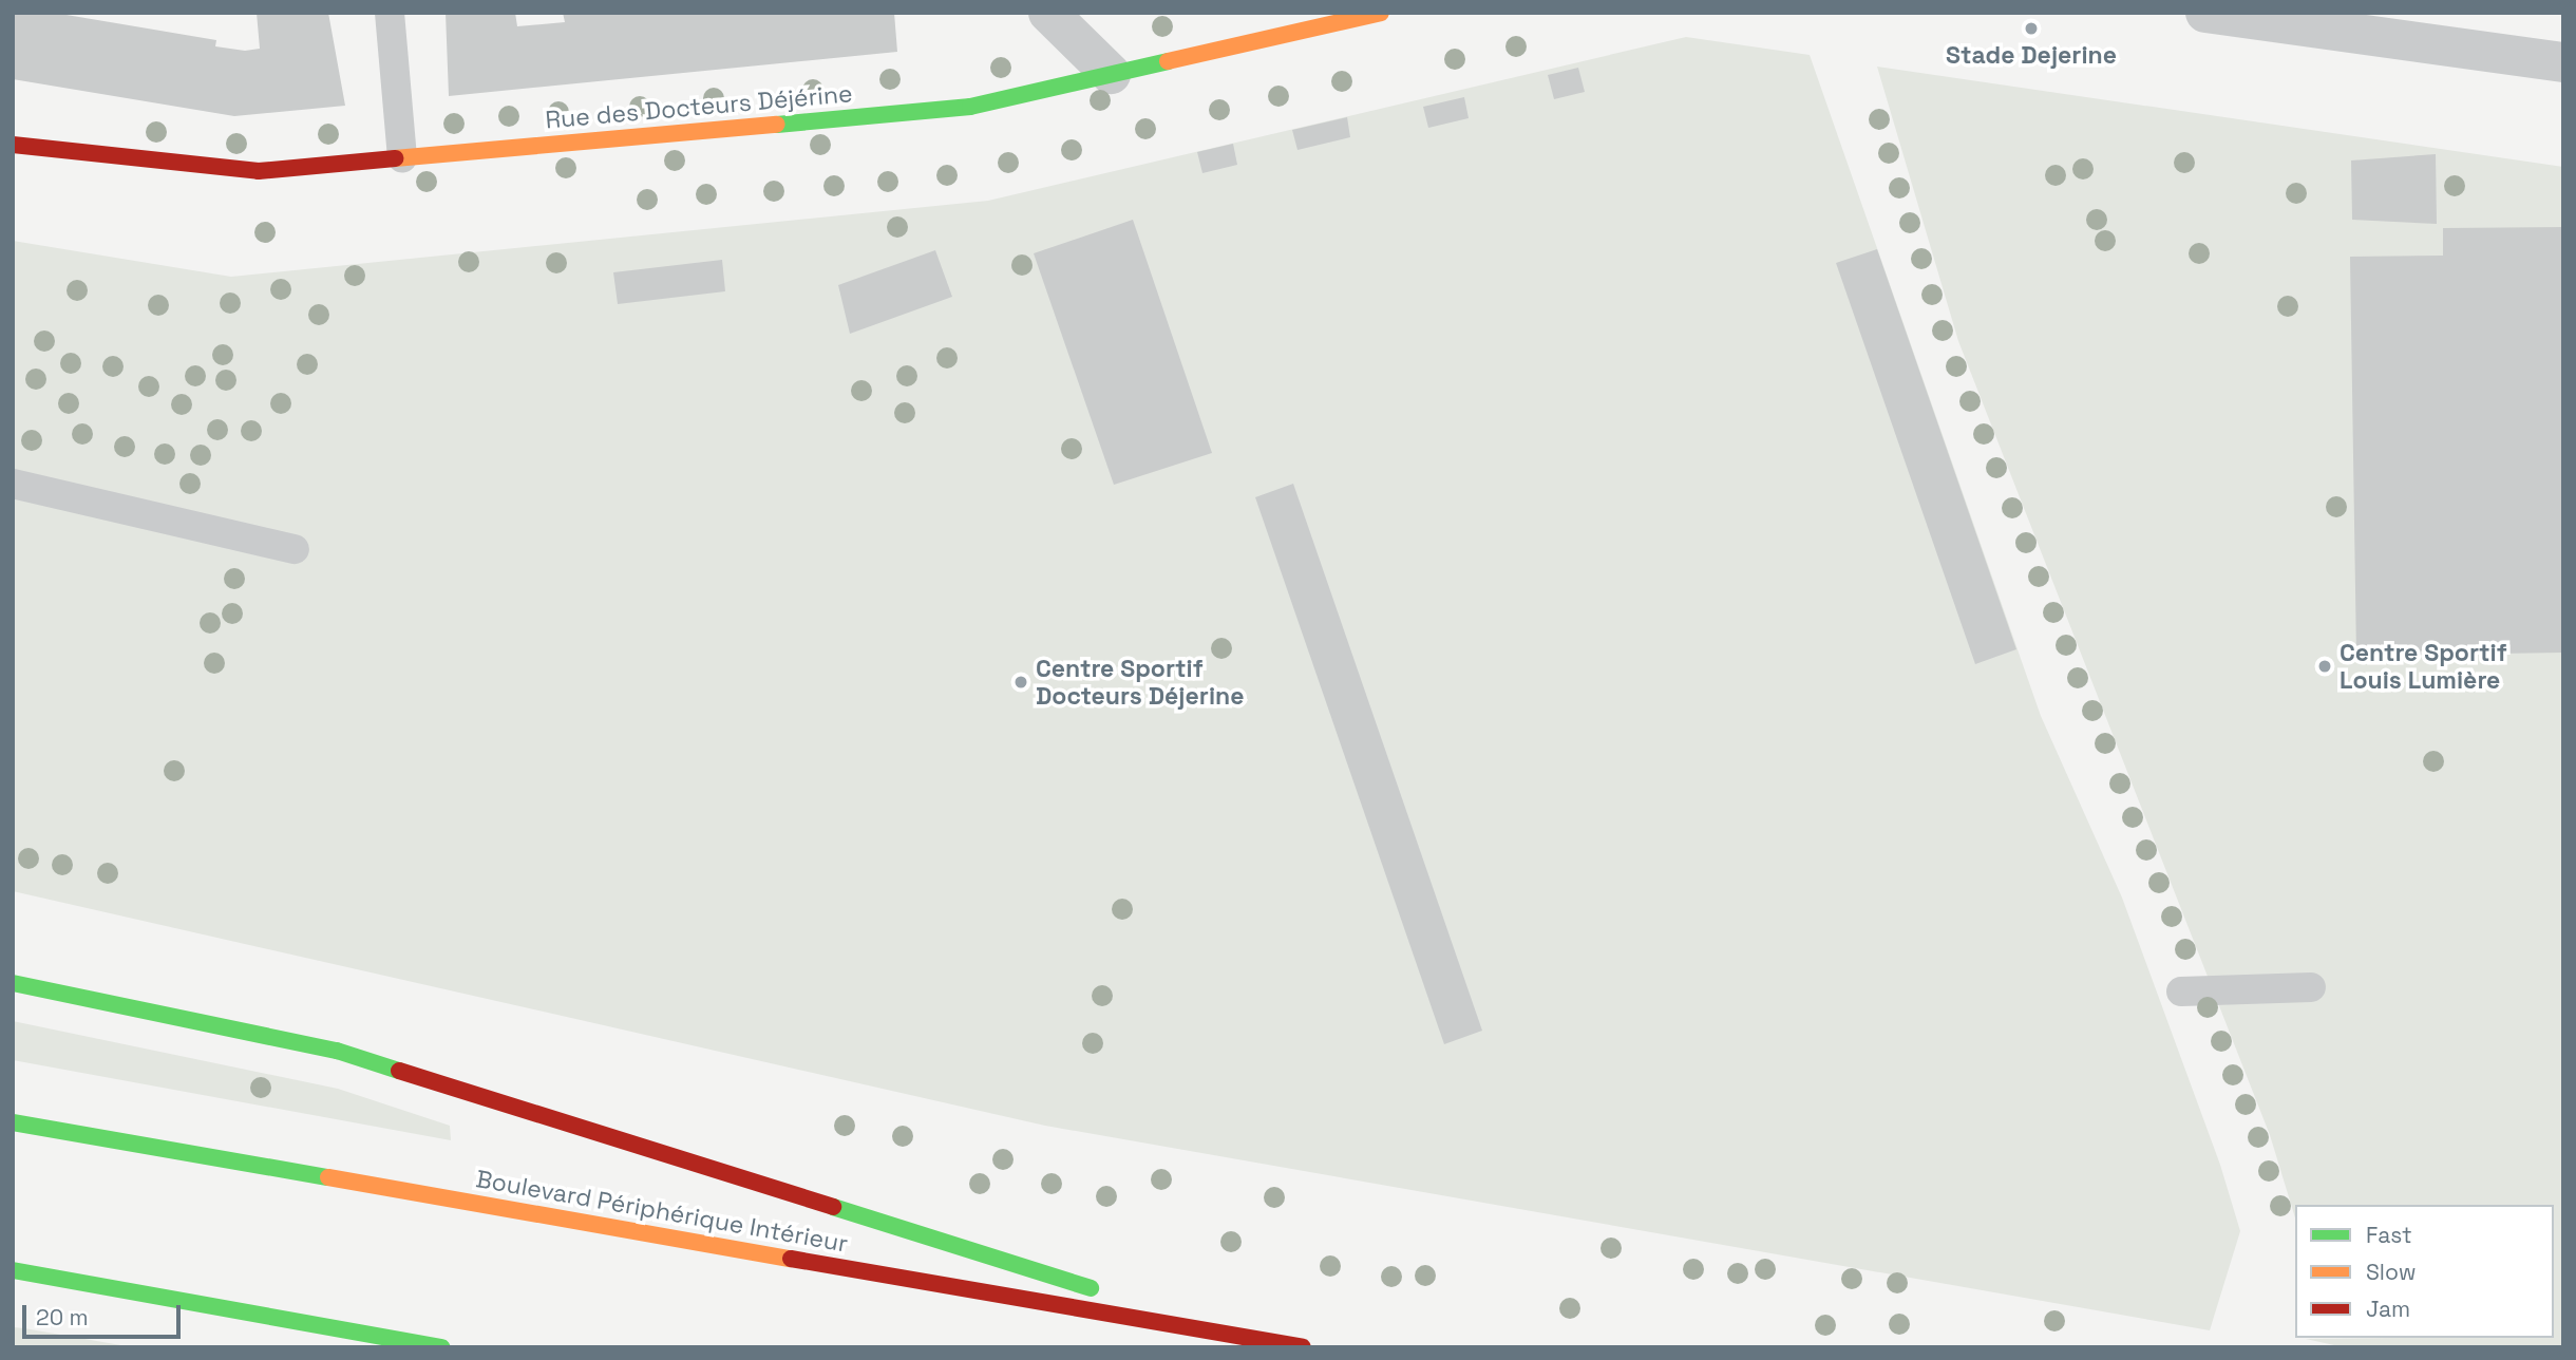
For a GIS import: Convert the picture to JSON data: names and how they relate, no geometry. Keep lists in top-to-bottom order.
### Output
{
  "streets": {
    "main road": ["Rue des Docteurs Déjérine", "Boulevard Périphérique Intérieur"]
  },
  "places": ["Stade Dejerine", "Centre Sportif Louis Lumière", "Centre Sportif Docteurs Déjerine"],
  "legend": ["Fast", "Slow", "Jam"],
  "scale_bar": "20 m"
}
